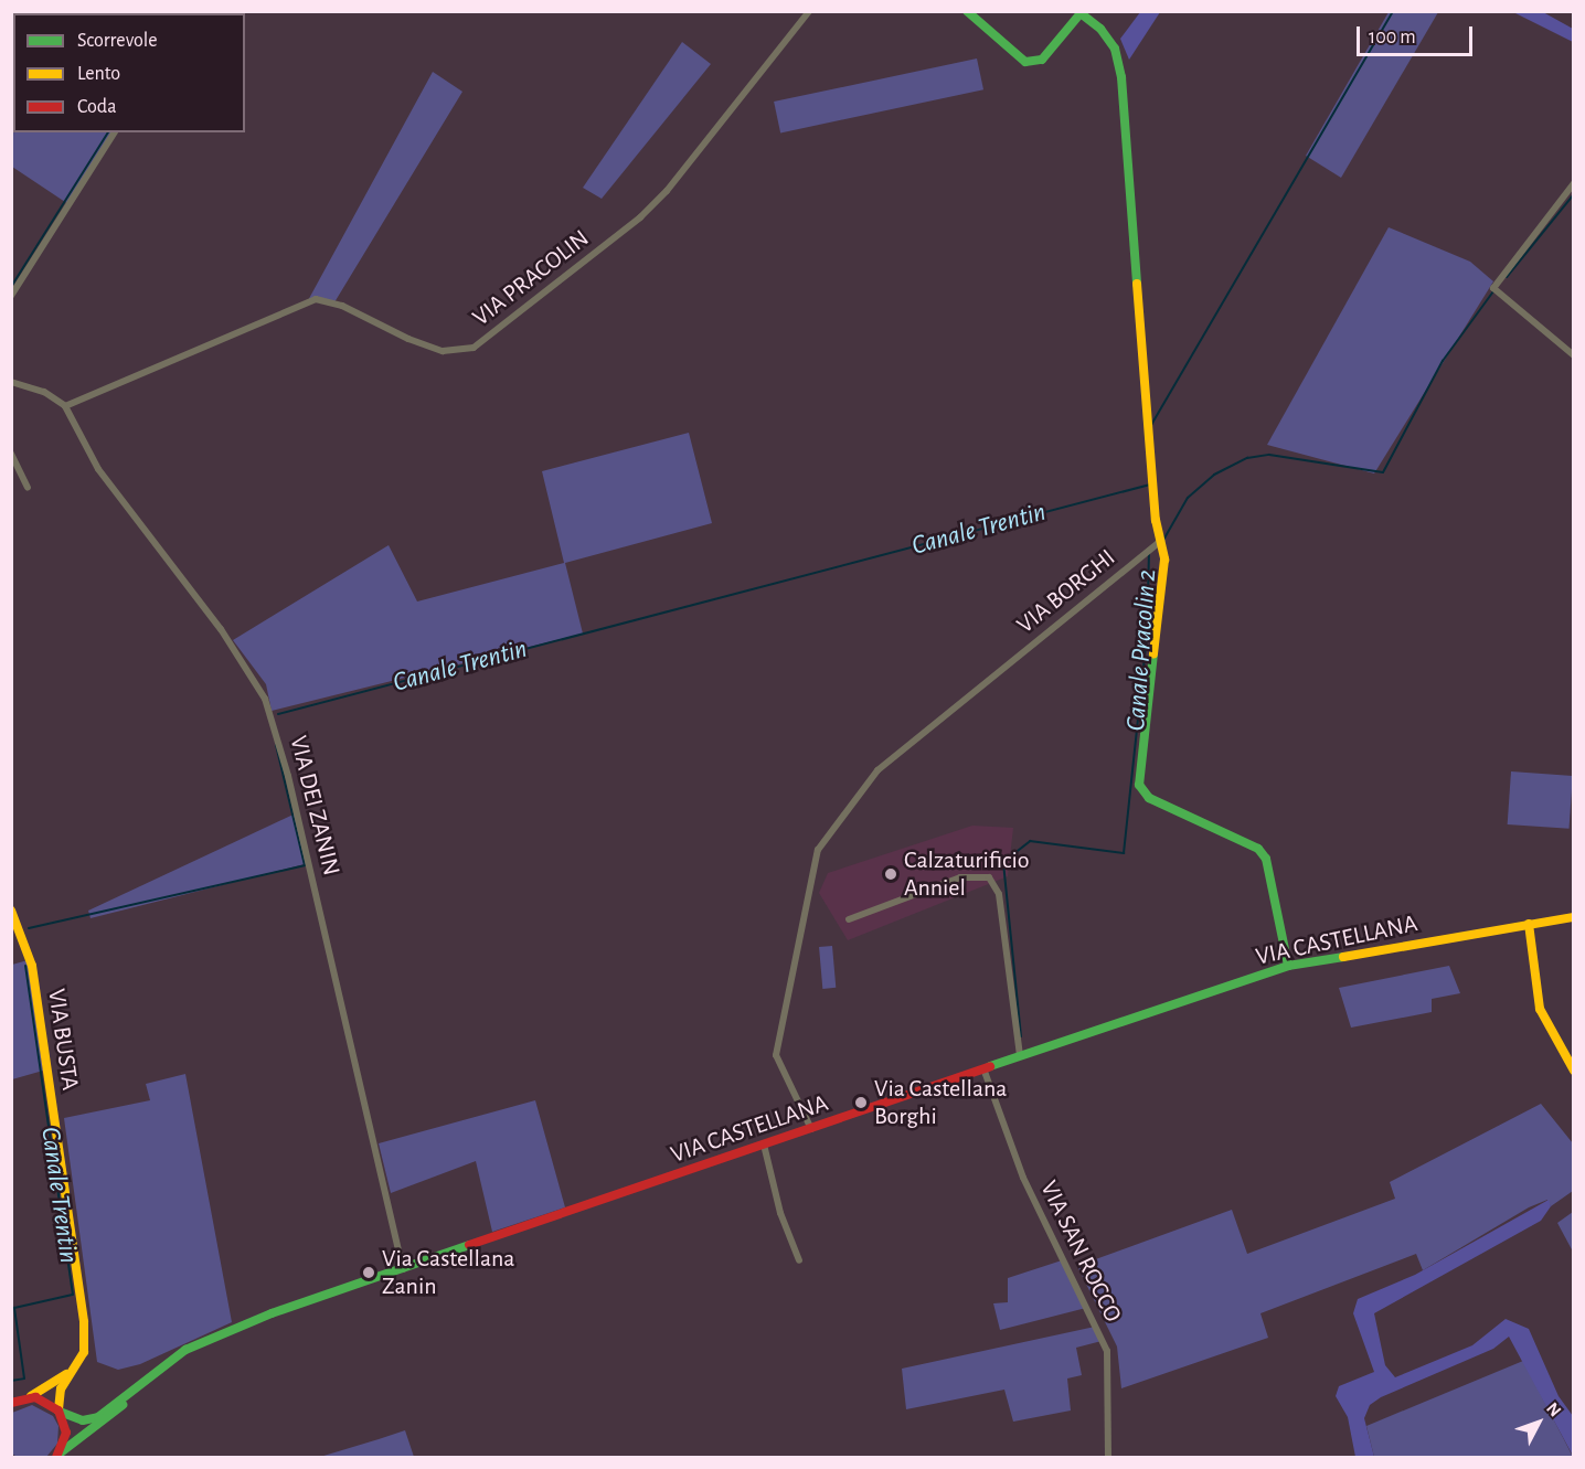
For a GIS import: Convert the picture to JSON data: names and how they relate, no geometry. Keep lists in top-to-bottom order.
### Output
{
  "streets": {
    "street": [
      "VIA PRACOLIN",
      "VIA BORGHI",
      "VIA DEI ZANIN",
      "VIA CASTELLANA",
      "VIA BUSTA",
      "VIA SAN ROCCO"
    ]
  },
  "crossings": [
    ["VIA PRACOLIN", "VIA DEI ZANIN"],
    ["VIA BORGHI", "VIA CASTELLANA"],
    ["VIA DEI ZANIN", "VIA CASTELLANA"],
    ["VIA CASTELLANA", "VIA BUSTA"],
    ["VIA CASTELLANA", "VIA SAN ROCCO"]
  ],
  "water": ["Canale Trentin", "Canale Pracolin 2"],
  "places": ["Calzaturificio Anniel", "Via Castellana Borghi", "Via Castellana Zanin"],
  "legend": ["Scorrevole", "Lento", "Coda"],
  "scale_bar": "100 m",
  "north": "top right"
}
